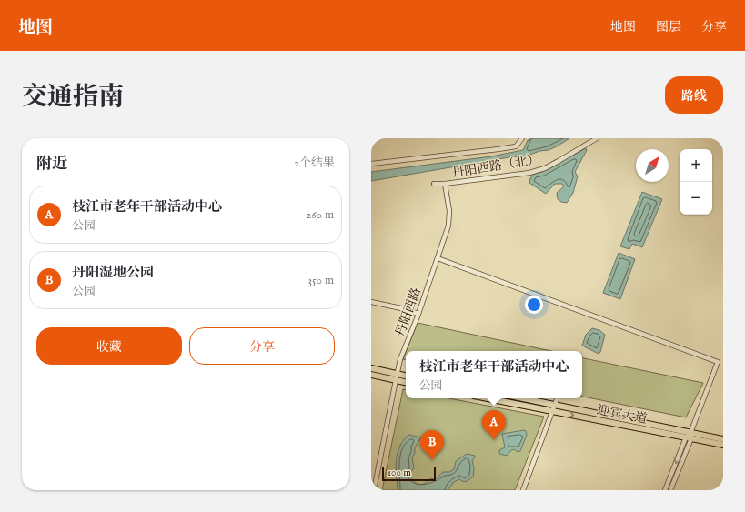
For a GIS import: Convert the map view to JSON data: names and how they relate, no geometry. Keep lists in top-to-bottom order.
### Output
{
  "streets": {
    "main road": ["迎宾大道"],
    "street": ["丹阳西路（北）", "丹阳西路"]
  },
  "crossings": [
    ["丹阳西路（北）", "丹阳西路"]
  ],
  "scale_bar": "100 m",
  "north": "top right",
  "page": {
    "header": "地图",
    "nav": ["地图", "图层", "分享"],
    "title": "交通指南",
    "buttons": [
      "路线",
      ["收藏", "分享"]
    ],
    "heading": ["附近", "2个结果"],
    "map_buttons": ["+", "−"],
    "list": [
      {
        "mark": "A",
        "name": "枝江市老年干部活动中心",
        "note": "公园",
        "value": "260 m"
      },
      {
        "mark": "B",
        "name": "丹阳湿地公园",
        "note": "公园",
        "value": "350 m"
      }
    ],
    "popup": ["枝江市老年干部活动中心", "公园"],
    "pins": ["A", "B"],
    "scale": "100 m"
  }
}
